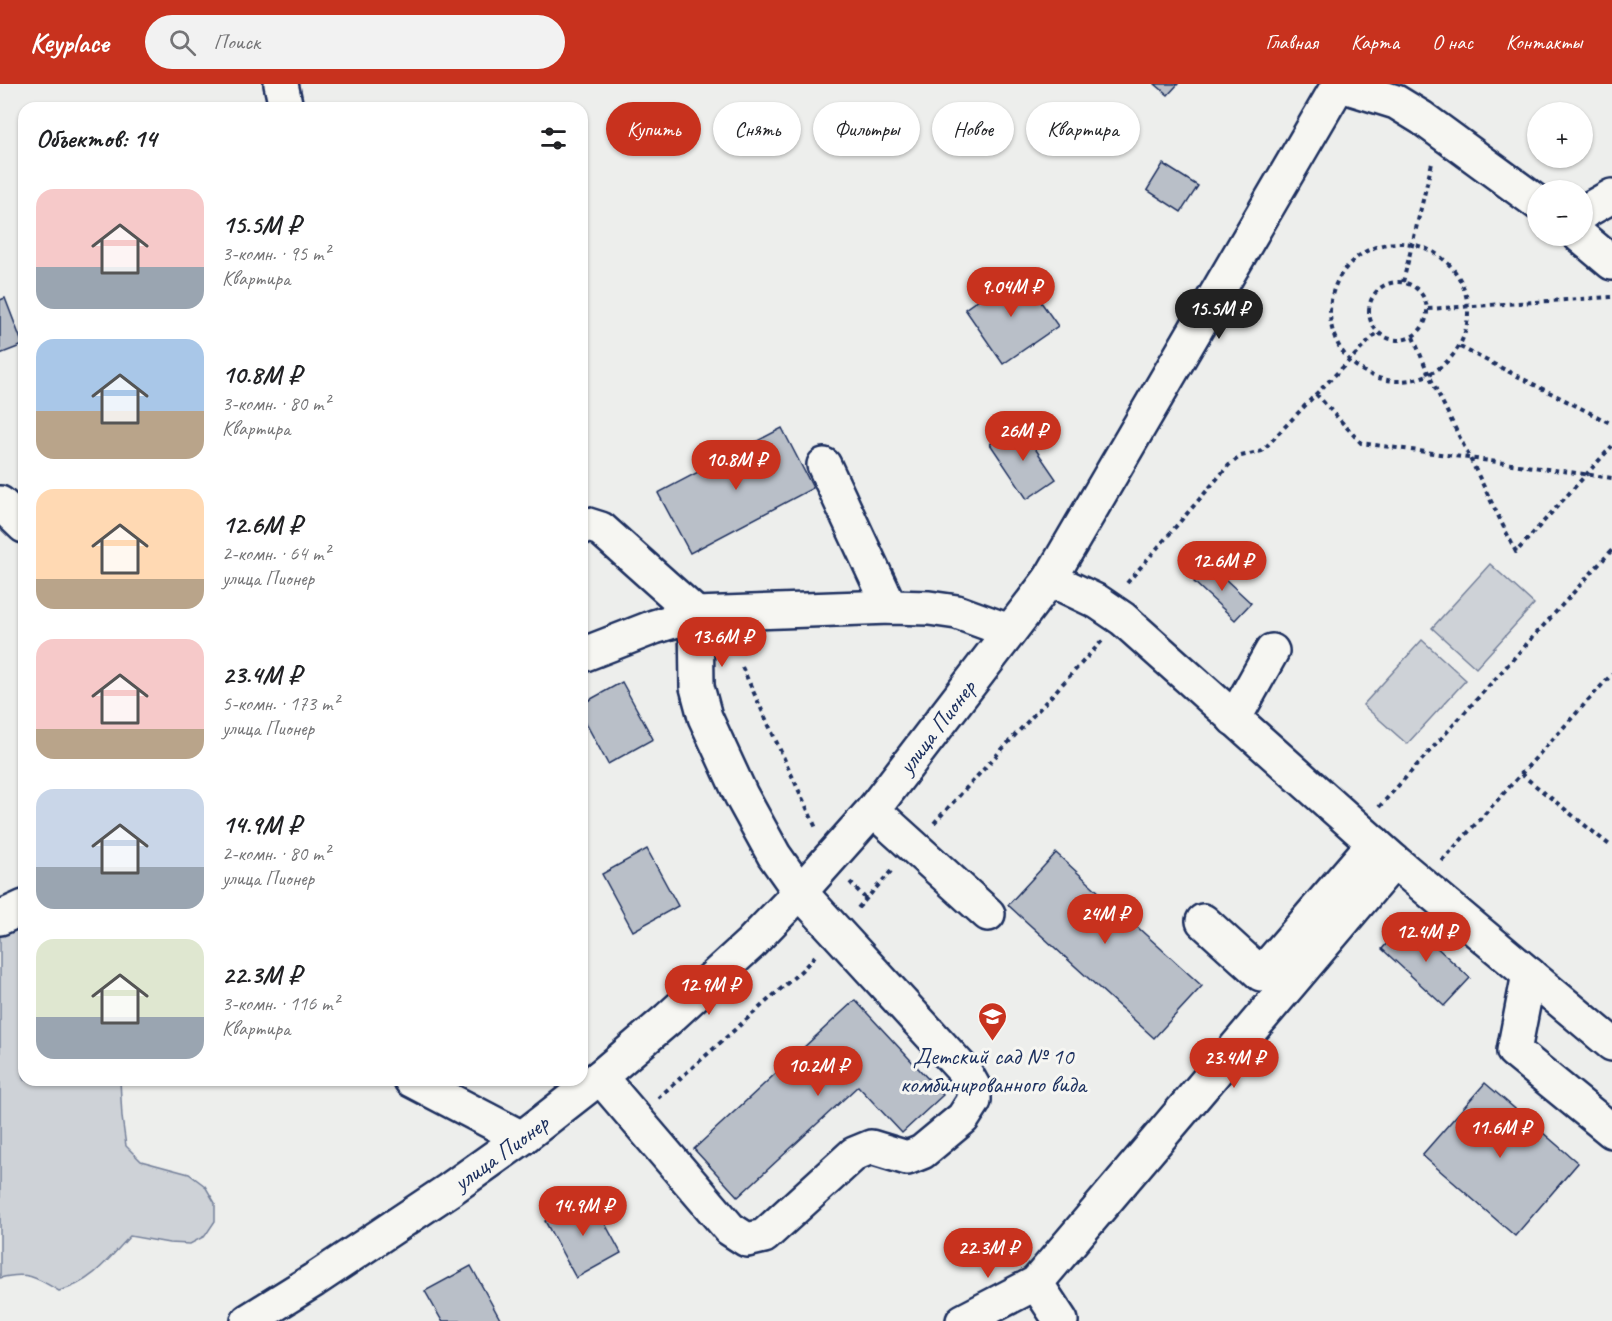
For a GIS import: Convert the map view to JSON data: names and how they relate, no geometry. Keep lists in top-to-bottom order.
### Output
{
  "streets": {
    "street": ["улица Пионер"]
  },
  "places": {
    "school or university": ["Детский сад № 10 комбинированного вида"]
  },
  "page": {
    "header": "Keyplace",
    "search": "Поиск",
    "nav": [
      "Главная",
      "Карта",
      "О нас",
      "Контакты"
    ],
    "map_buttons": ["+", "−"],
    "chip": [
      "Купить",
      "Снять",
      "Фильтры",
      "Новое",
      "Квартира"
    ],
    "heading": "Объектов: 14",
    "list": [
      {
        "name": "15.5M ₽",
        "note": "3-комн. · 95 m² · Квартира"
      },
      {
        "name": "10.8M ₽",
        "note": "3-комн. · 80 m² · Квартира"
      },
      {
        "name": "12.6M ₽",
        "note": "2-комн. · 64 m² · улица Пионер"
      },
      {
        "name": "23.4M ₽",
        "note": "5-комн. · 173 m² · улица Пионер"
      },
      {
        "name": "14.9M ₽",
        "note": "2-комн. · 80 m² · улица Пионер"
      },
      {
        "name": "22.3M ₽",
        "note": "3-комн. · 116 m² · Квартира"
      }
    ],
    "price": [
      "9.04M ₽",
      "15.5M ₽",
      "26M ₽",
      "10.8M ₽",
      "12.6M ₽",
      "13.6M ₽",
      "24M ₽",
      "12.4M ₽",
      "12.9M ₽",
      "23.4M ₽",
      "10.2M ₽",
      "11.6M ₽",
      "14.9M ₽",
      "22.3M ₽"
    ]
  }
}
